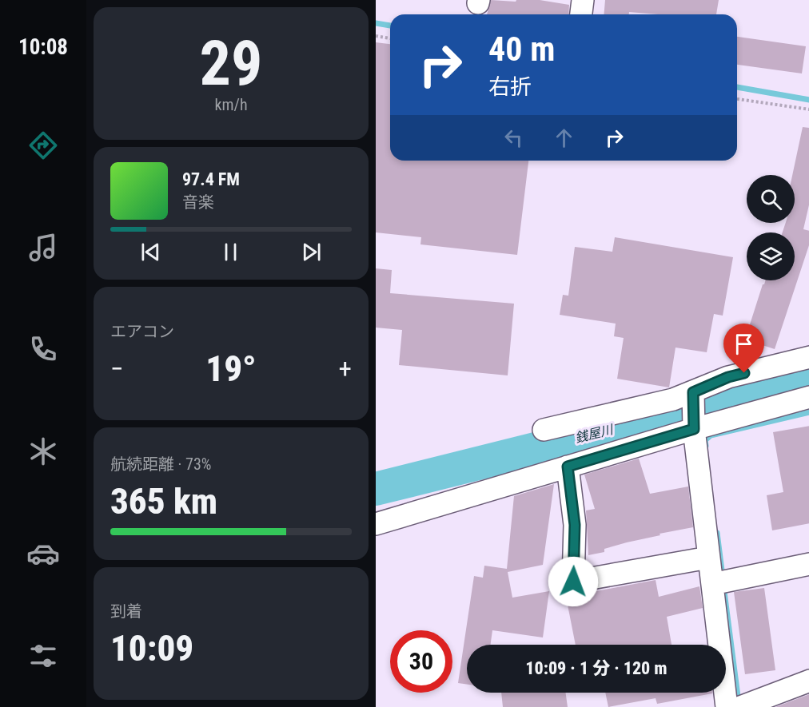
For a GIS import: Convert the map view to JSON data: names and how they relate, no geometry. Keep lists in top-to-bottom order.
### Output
{
  "water": ["銭屋川"],
  "page": {
    "tabs": "10:08",
    "tile": [
      ["29", "km/h"],
      "エアコン",
      ["航続距離 · 73%", "365 km"],
      ["到着", "10:09"]
    ],
    "turn": ["40 m", "右折"],
    "song": ["97.4 FM", "音楽"],
    "heat": ["−", "19°", "+"],
    "limit": "30",
    "trip": "10:09 · 1 分 · 120 m"
  }
}
